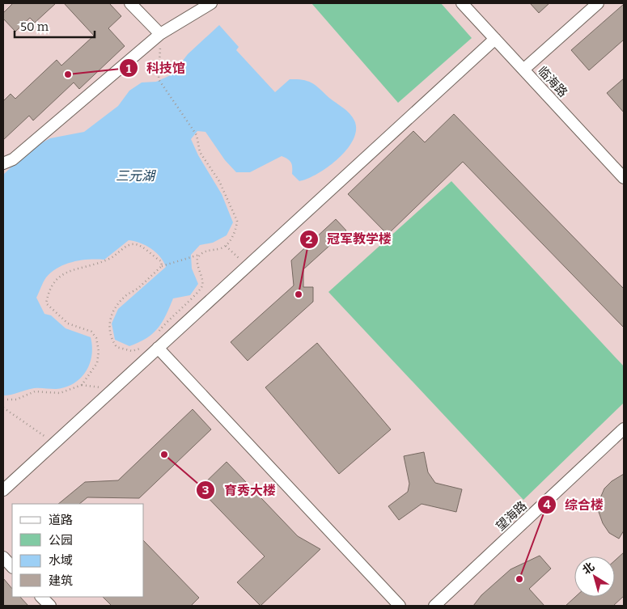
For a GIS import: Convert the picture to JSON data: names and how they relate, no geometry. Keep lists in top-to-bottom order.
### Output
{
  "streets": {
    "street": ["临海路", "望海路"]
  },
  "water": ["三元湖"],
  "places": [
    "科技馆",
    "冠军教学楼",
    "育秀大楼",
    "综合楼"
  ],
  "legend": [
    "道路",
    "公园",
    "水域",
    "建筑"
  ],
  "scale_bar": "50 m",
  "north": "top left"
}
